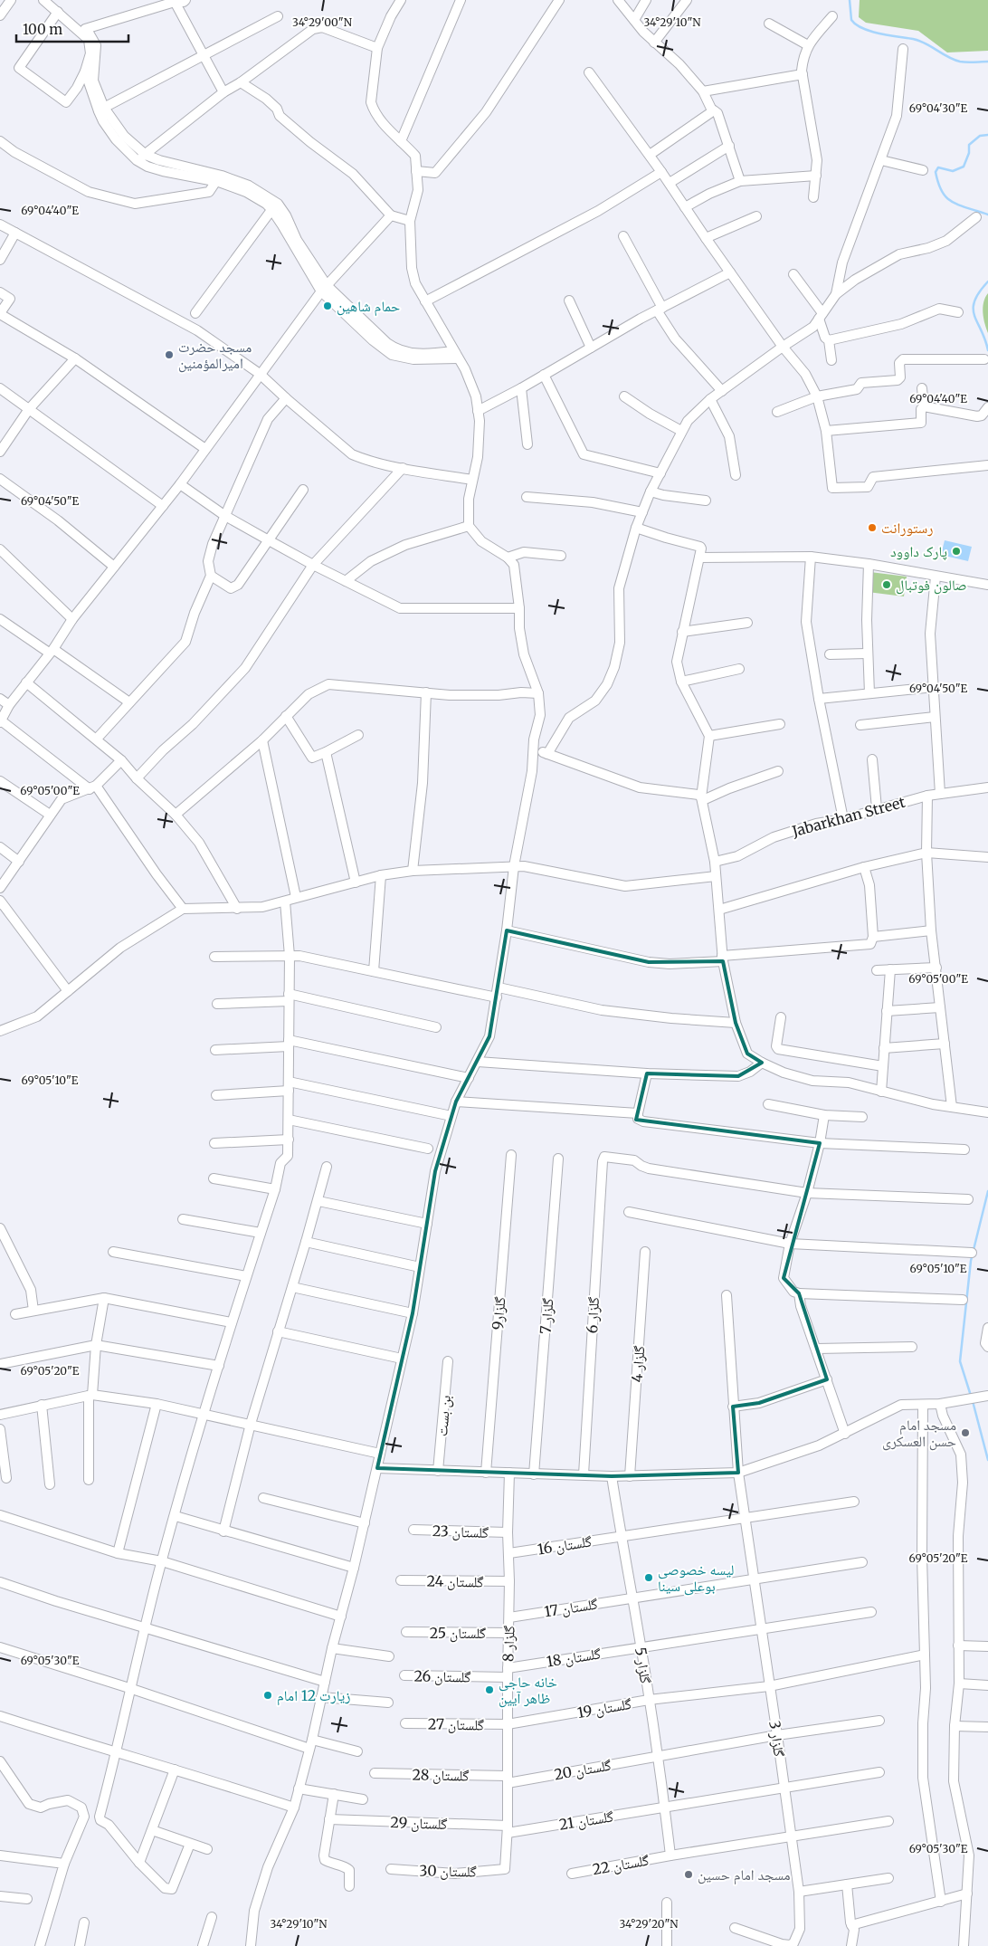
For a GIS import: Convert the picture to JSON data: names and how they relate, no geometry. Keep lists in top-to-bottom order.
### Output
{
  "streets": {
    "street": [
      "Jabarkhan Street",
      "گلزار9",
      "گلزار 6",
      "گلزار 7",
      "گلزار 4",
      "بن بست",
      "گلستان 23",
      "گلستان 16",
      "گلستان 24",
      "گلستان 17",
      "گلستان 25",
      "گلزار 8",
      "گلستان 18",
      "گلزار 5",
      "گلستان 26",
      "گلستان 19",
      "گلستان 27",
      "گلزار 3",
      "گلستان 20",
      "گلستان 28",
      "گلستان 21",
      "گلستان 29",
      "گلستان 22",
      "گلستان 30"
    ]
  },
  "crossings": [
    ["گلستان 23", "گلزار 8"],
    ["گلستان 16", "گلزار 8"],
    ["گلستان 16", "گلزار 5"],
    ["گلستان 16", "گلزار 3"],
    ["گلستان 24", "گلزار 8"],
    ["گلستان 17", "گلزار 8"],
    ["گلستان 17", "گلزار 5"],
    ["گلستان 17", "گلزار 3"],
    ["گلستان 25", "گلزار 8"],
    ["گلزار 8", "گلستان 18"],
    ["گلزار 8", "گلستان 26"],
    ["گلزار 8", "گلستان 19"],
    ["گلزار 8", "گلستان 27"],
    ["گلزار 8", "گلستان 20"],
    ["گلزار 8", "گلستان 28"],
    ["گلزار 8", "گلستان 21"],
    ["گلزار 8", "گلستان 29"],
    ["گلزار 8", "گلستان 30"],
    ["گلستان 18", "گلزار 5"],
    ["گلستان 18", "گلستان 26"],
    ["گلستان 18", "گلزار 3"],
    ["گلزار 5", "گلستان 19"],
    ["گلزار 5", "گلستان 20"],
    ["گلزار 5", "گلستان 21"],
    ["گلزار 5", "گلستان 22"],
    ["گلستان 19", "گلستان 27"],
    ["گلستان 19", "گلزار 3"],
    ["گلزار 3", "گلستان 20"],
    ["گلزار 3", "گلستان 21"],
    ["گلزار 3", "گلستان 22"],
    ["گلستان 20", "گلستان 28"],
    ["گلستان 21", "گلستان 29"]
  ],
  "places": [
    "حمام شاهین",
    "مسجد حضرت امیرالمؤمنین",
    "رستورانت",
    "پارک داوود",
    "صالون فوتبال",
    "مسجد امام حسن العسکری",
    "لیسه خصوصی بوعلی سینا",
    "خانه حاجی ظاهر آیین",
    "زیارت 12 امام",
    "مسجد امام حسین"
  ],
  "scale_bar": "100 m",
  "coordinates": [
    "34°29'00\"N",
    "34°29'10\"N",
    "69°04'30\"E",
    "69°04'40\"E",
    "69°04'50\"E",
    "69°05'00\"E",
    "69°05'10\"E",
    "69°05'20\"E",
    "69°05'30\"E",
    "34°29'20\"N"
  ]
}
